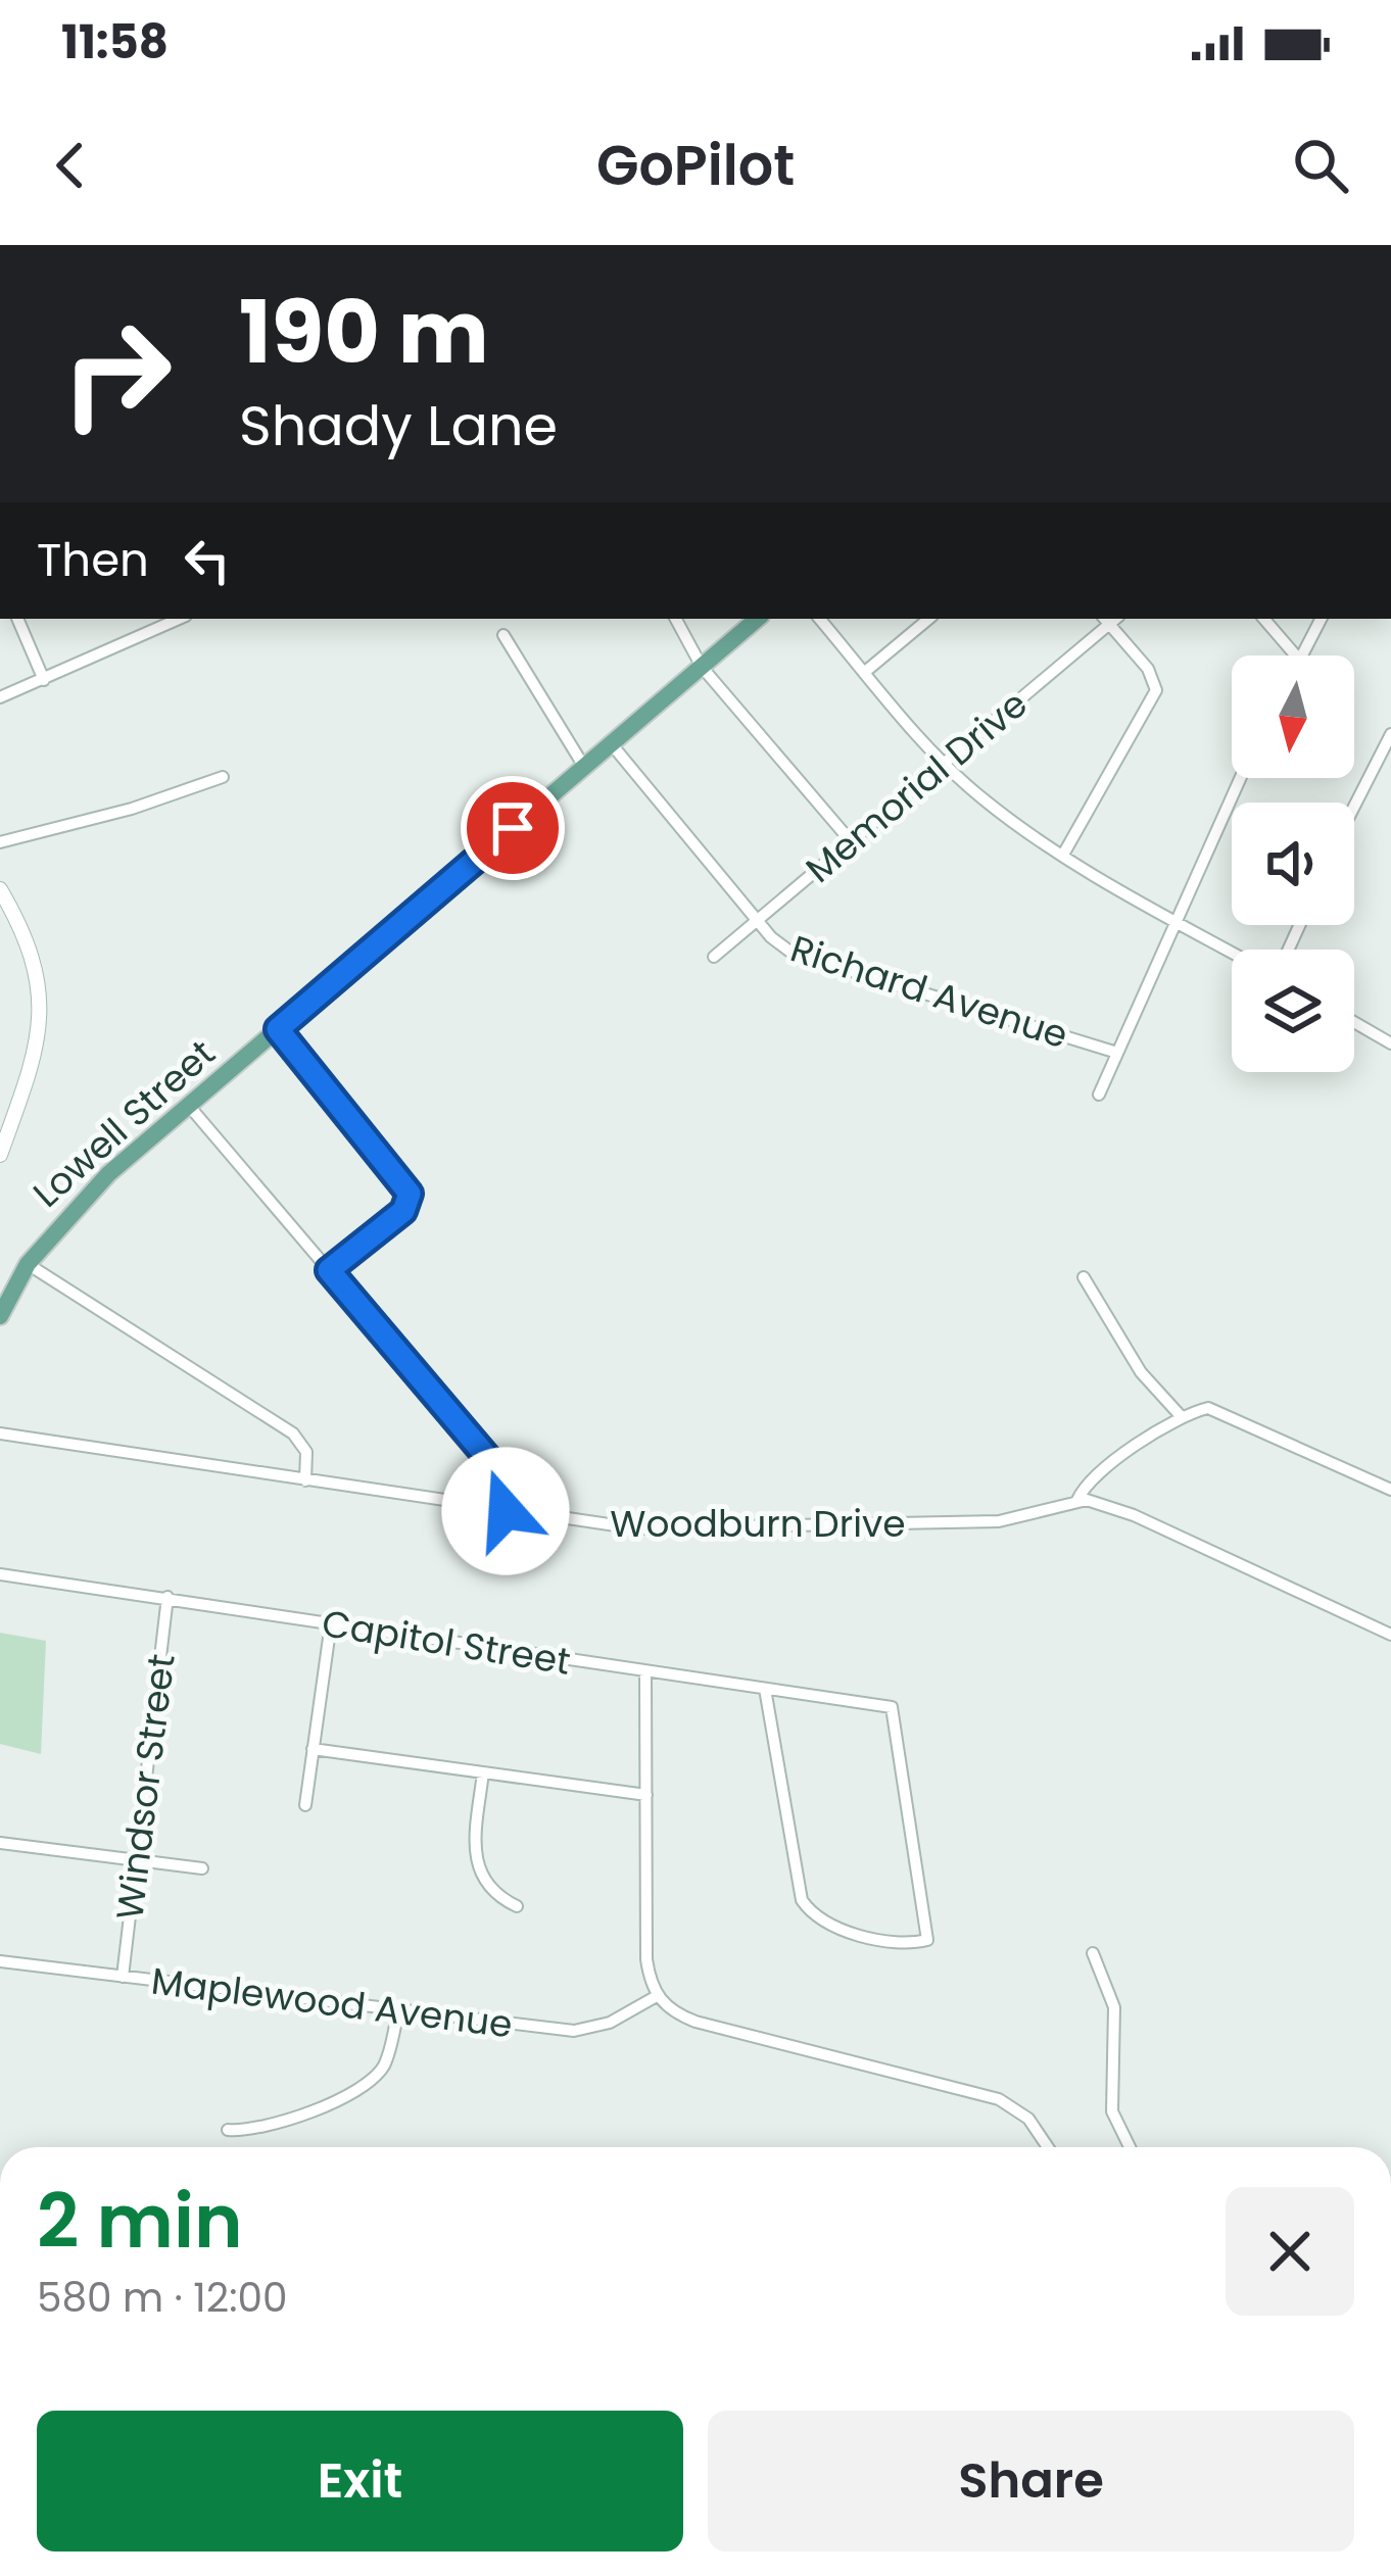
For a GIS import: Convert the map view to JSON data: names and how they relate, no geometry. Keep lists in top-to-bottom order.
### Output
{
  "streets": {
    "main road": ["Lowell Street"],
    "street": [
      "Memorial Drive",
      "Richard Avenue",
      "Woodburn Drive",
      "Capitol Street",
      "Windsor Street",
      "Maplewood Avenue"
    ]
  },
  "crossings": [
    ["Memorial Drive", "Richard Avenue"],
    ["Richard Avenue", "Lowell Street"],
    ["Capitol Street", "Windsor Street"],
    ["Windsor Street", "Maplewood Avenue"]
  ],
  "north": "bottom",
  "page": {
    "status": "11:58",
    "header": "GoPilot",
    "turn": ["190 m", "Shady Lane"],
    "then": "Then",
    "heading": ["2 min", "580 m · 12:00"],
    "buttons": ["Exit", "Share"]
  }
}
